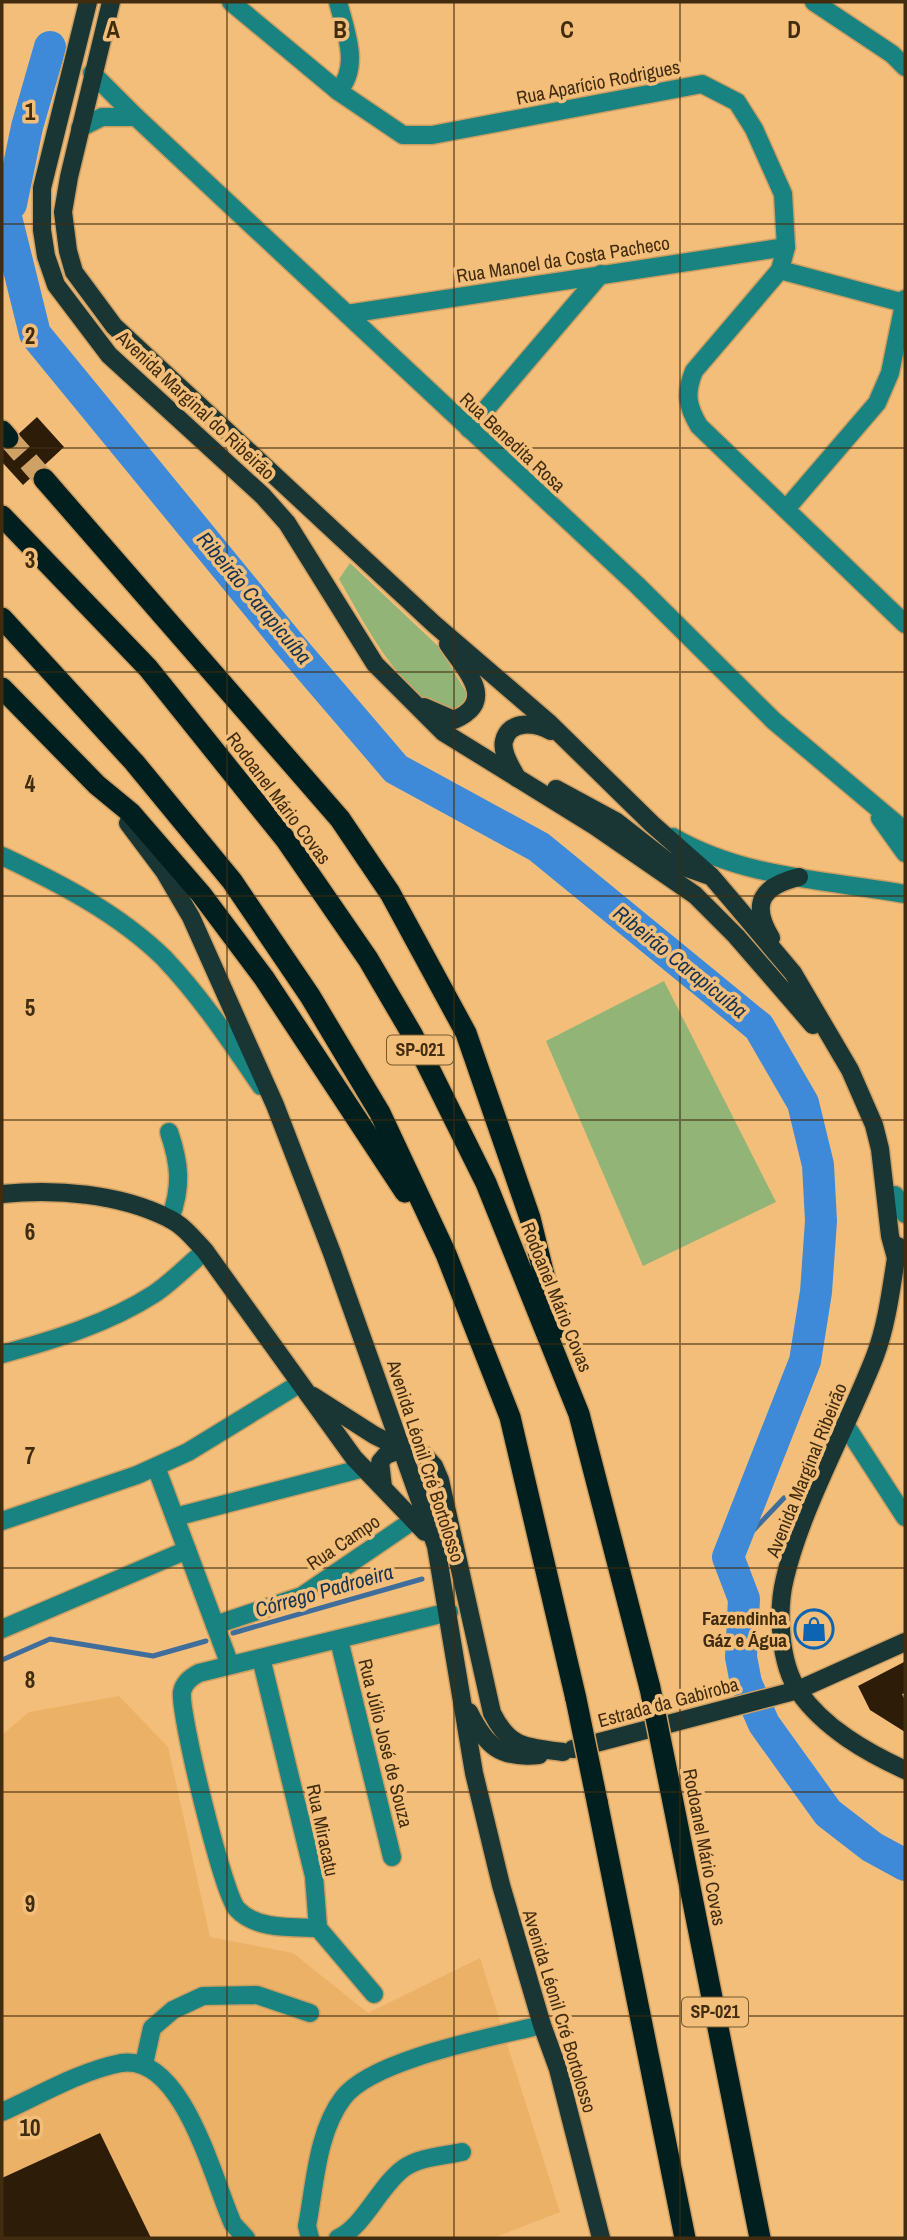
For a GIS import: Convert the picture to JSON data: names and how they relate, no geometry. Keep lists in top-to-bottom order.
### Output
{
  "streets": {
    "highway": ["Rodoanel Mário Covas", "SP-021"],
    "main road": [
      "Avenida Marginal do Ribeirão",
      "Avenida Léonil Cré Bortolosso",
      "Avenida Marginal Ribeirão",
      "Estrada da Gabiroba"
    ],
    "street": [
      "Rua Aparício Rodrigues",
      "Rua Manoel da Costa Pacheco",
      "Rua Benedita Rosa",
      "Rua Campo",
      "Rua Júlio José de Souza",
      "Rua Miracatu"
    ]
  },
  "crossings": [
    ["Rua Aparício Rodrigues", "Rua Manoel da Costa Pacheco"],
    ["Rua Manoel da Costa Pacheco", "Rua Benedita Rosa"],
    ["Avenida Marginal do Ribeirão", "Rua Benedita Rosa"],
    ["Avenida Léonil Cré Bortolosso", "Estrada da Gabiroba"],
    ["Avenida Marginal Ribeirão", "Estrada da Gabiroba"]
  ],
  "water": ["Ribeirão Carapicuíba", "Córrego Padroeira"],
  "places": {
    "shop": ["Fazendinha Gáz e Água"]
  },
  "grid": {
    "columns": [
      "A",
      "B",
      "C",
      "D"
    ],
    "rows": [
      "1",
      "2",
      "3",
      "4",
      "5",
      "6",
      "7",
      "8",
      "9",
      "10"
    ]
  }
}
